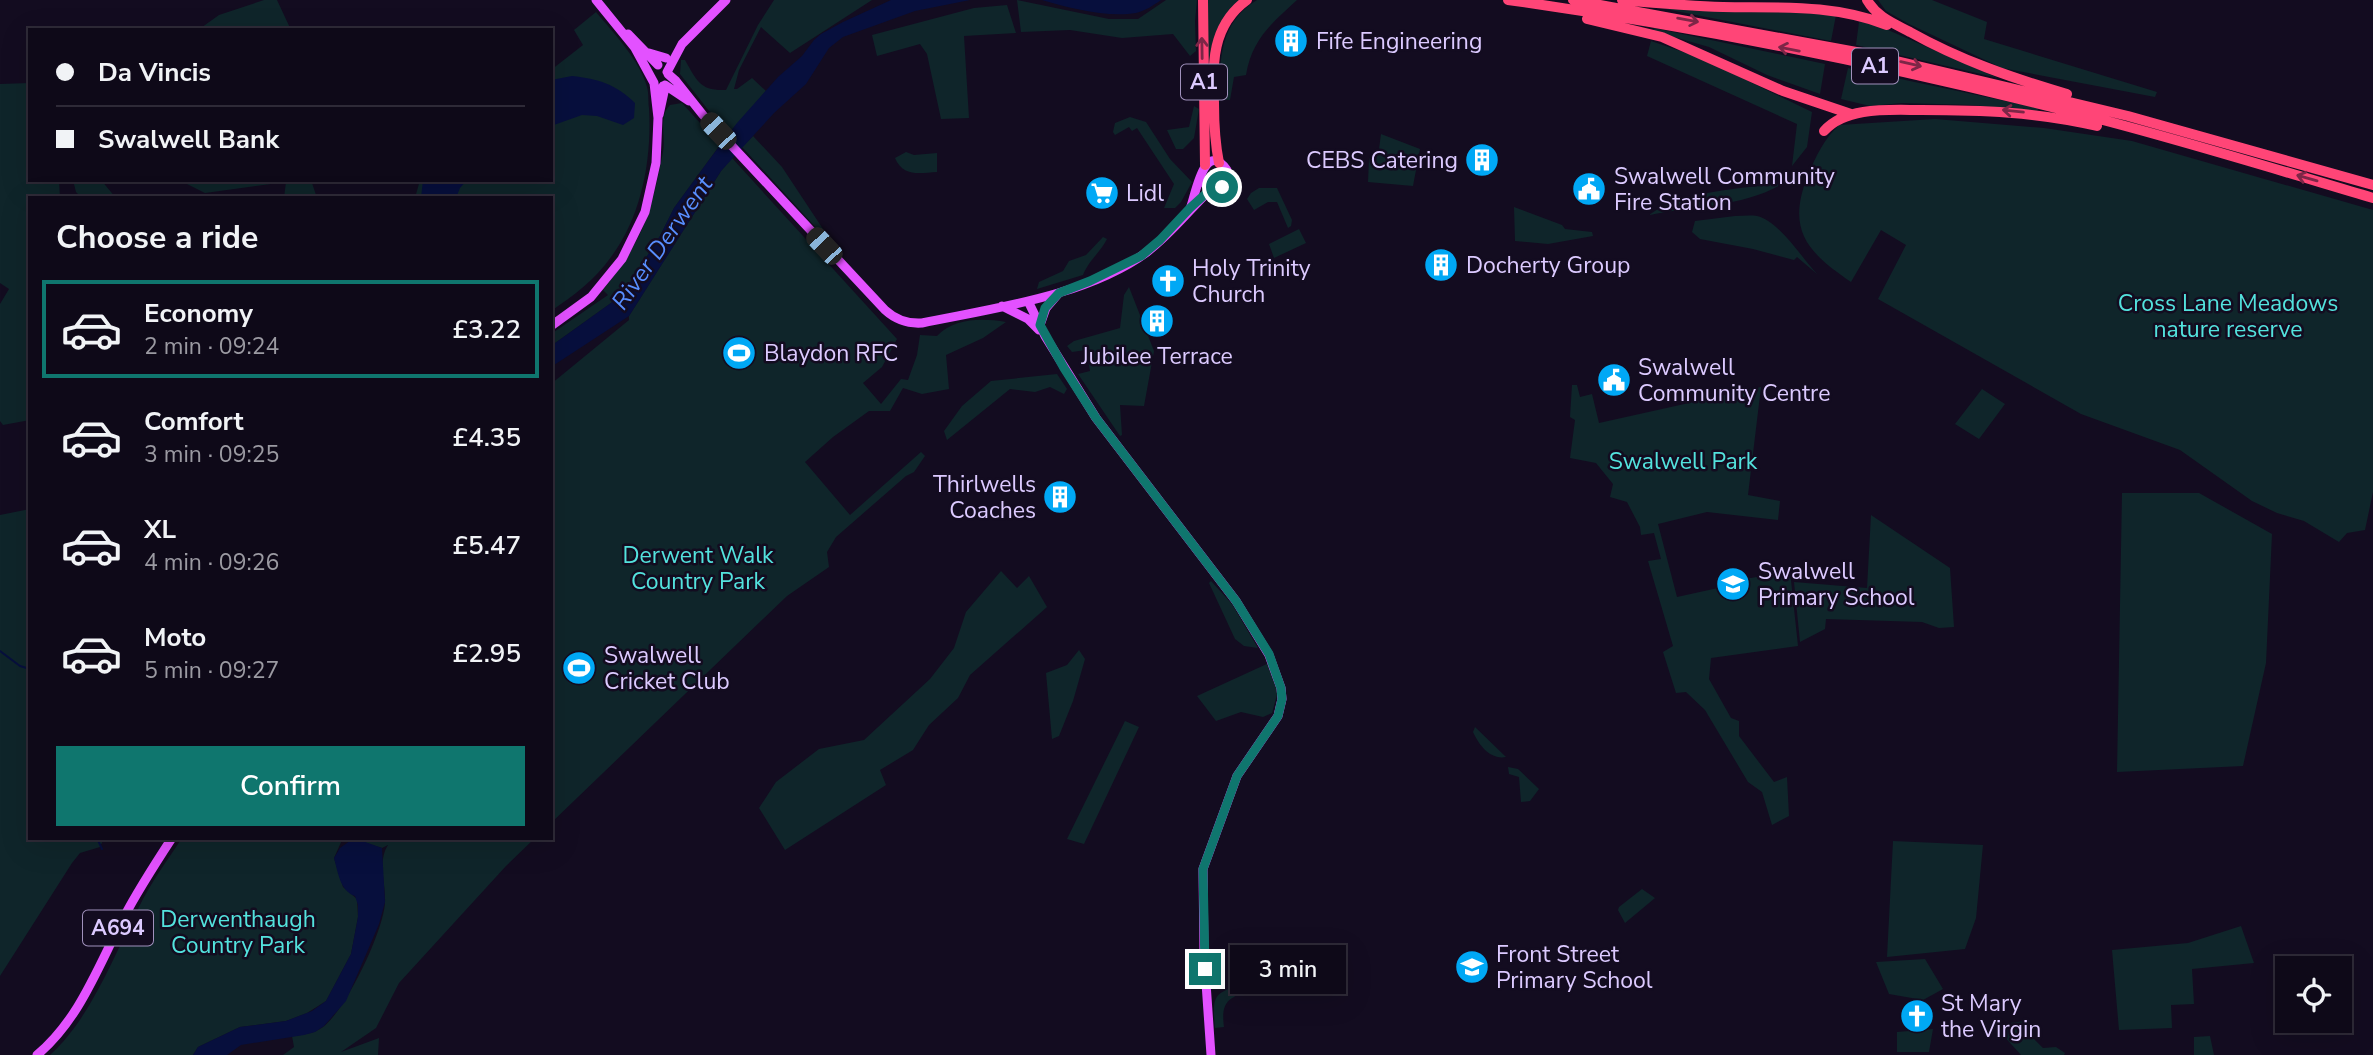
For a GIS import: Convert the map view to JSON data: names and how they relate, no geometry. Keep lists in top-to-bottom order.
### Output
{
  "streets": {
    "highway": ["A1"],
    "main road": ["A694"]
  },
  "water": ["River Derwent"],
  "parks": [
    "Cross Lane Meadows nature reserve",
    "Swalwell Park",
    "Derwent Walk Country Park",
    "Derwenthaugh Country Park"
  ],
  "places": {
    "building": [
      "Fife Engineering",
      "CEBS Catering",
      "Docherty Group",
      "Jubilee Terrace",
      "Thirlwells Coaches"
    ],
    "public building": ["Swalwell Community Fire Station", "Swalwell Community Centre"],
    "supermarket": ["Lidl"],
    "church": ["Holy Trinity Church", "St Mary the Virgin"],
    "sports": ["Blaydon RFC", "Swalwell Cricket Club"],
    "school or university": ["Swalwell Primary School", "Front Street Primary School"]
  },
  "page": {
    "banner": ["Da Vincis", "Swalwell Bank"],
    "heading": "Choose a ride",
    "list": [
      {
        "name": "Economy",
        "note": "2 min · 09:24",
        "value": "£3.22"
      },
      {
        "name": "Comfort",
        "note": "3 min · 09:25",
        "value": "£4.35"
      },
      {
        "name": "XL",
        "note": "4 min · 09:26",
        "value": "£5.47"
      },
      {
        "name": "Moto",
        "note": "5 min · 09:27",
        "value": "£2.95"
      }
    ],
    "buttons": "Confirm",
    "bubble": "3 min"
  }
}
